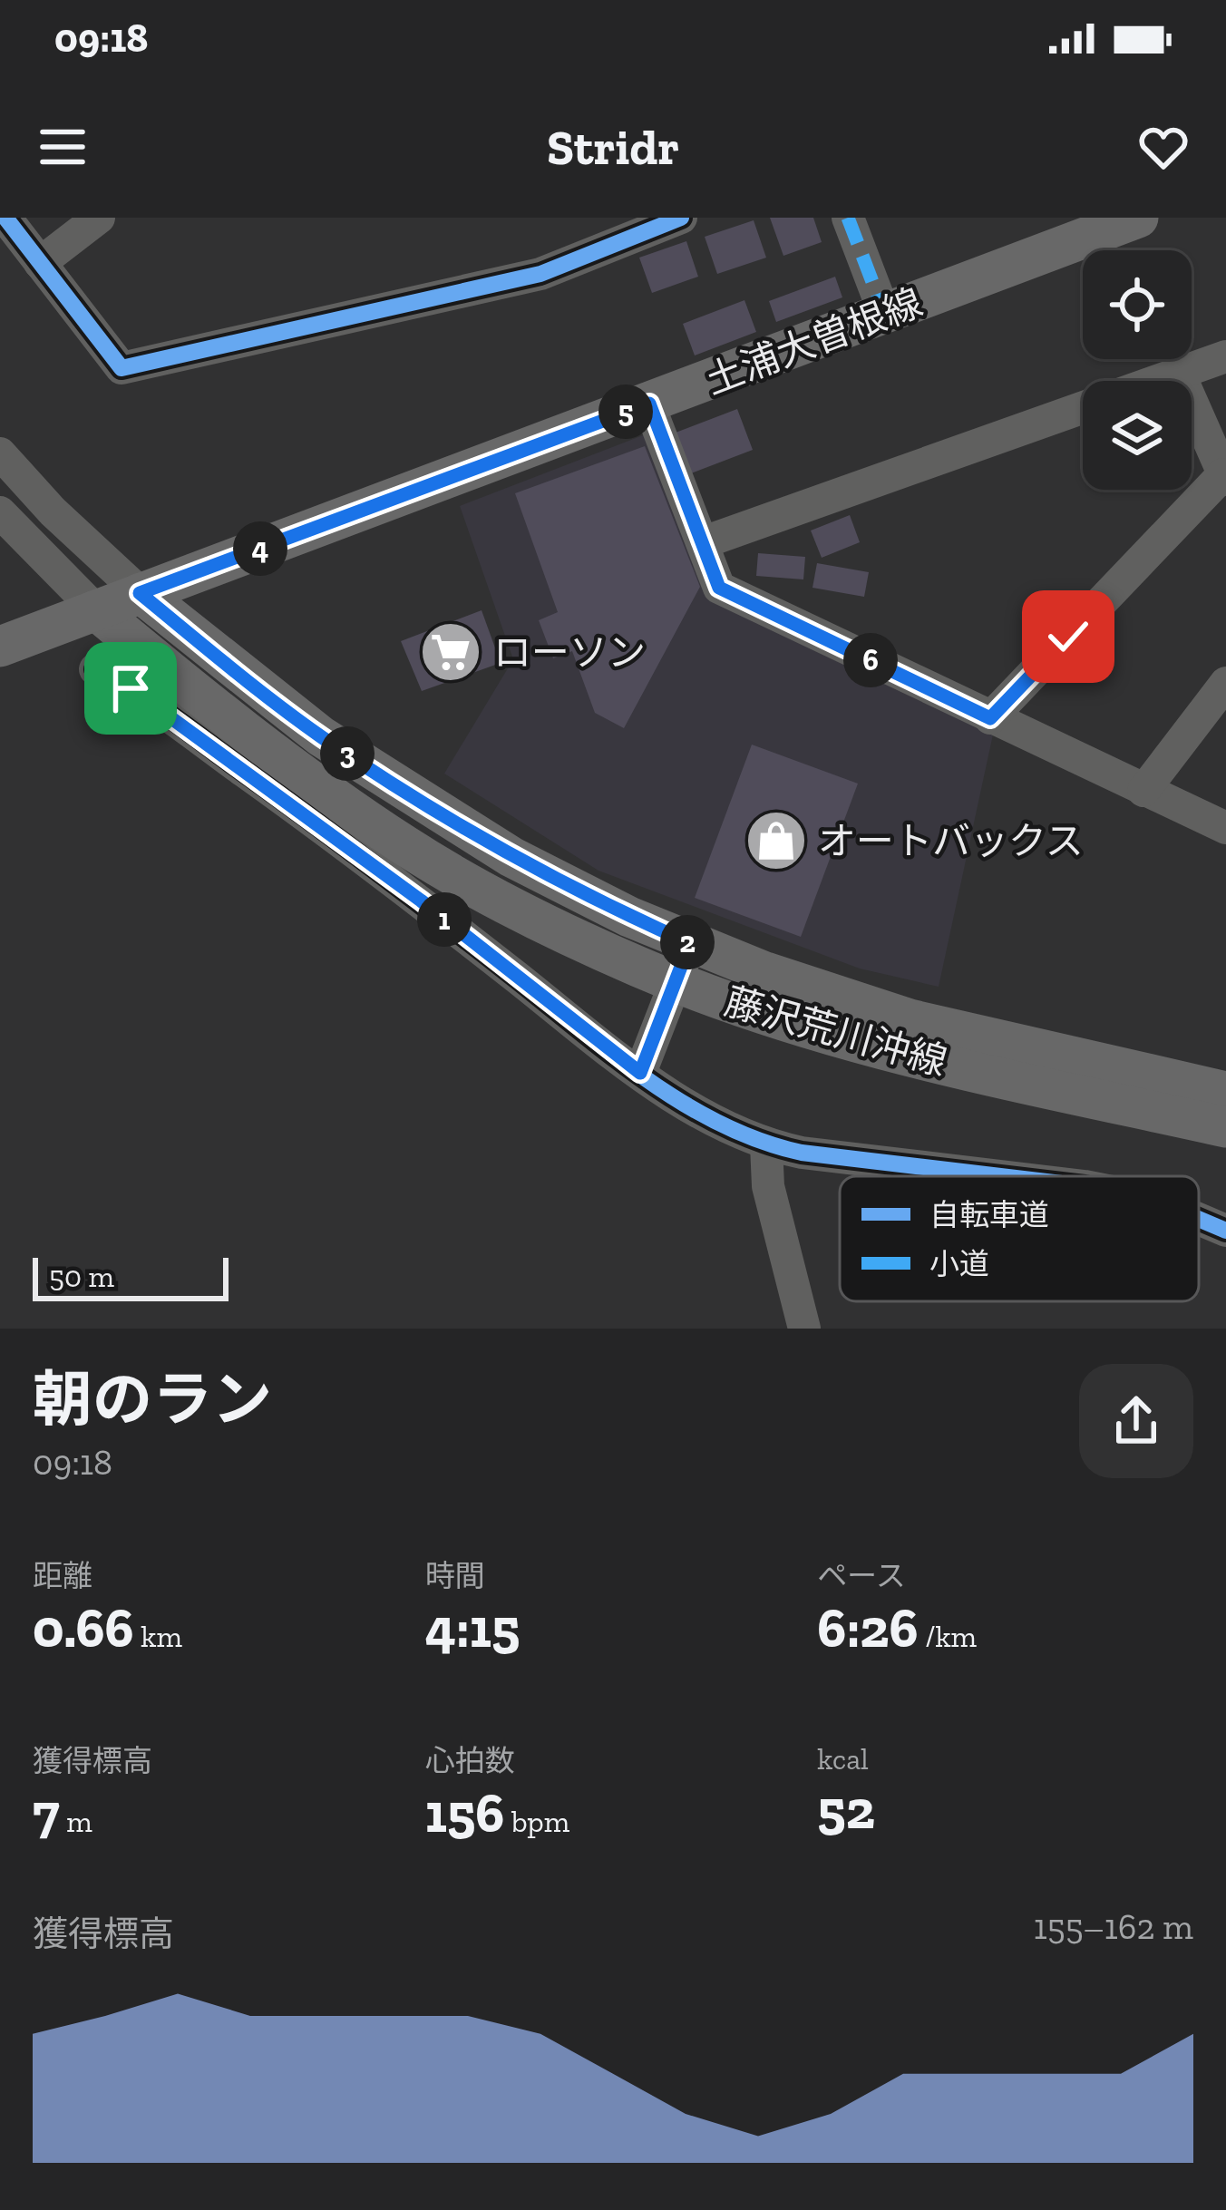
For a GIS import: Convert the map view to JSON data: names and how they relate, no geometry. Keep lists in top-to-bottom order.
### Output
{
  "streets": {
    "main road": ["土浦大曽根線", "藤沢荒川沖線"]
  },
  "crossings": [
    ["土浦大曽根線", "藤沢荒川沖線"]
  ],
  "places": {
    "supermarket": ["ローソン"],
    "shop": ["オートバックス"]
  },
  "legend": ["自転車道", "小道"],
  "scale_bar": "50 m",
  "page": {
    "status": "09:18",
    "header": "Stridr",
    "pins": [
      "5",
      "4",
      "6",
      "3",
      "1",
      "2"
    ],
    "scale": "50 m",
    "heading": ["朝のラン", "09:18"],
    "stats": [
      ["距離", "0.66 km"],
      ["時間", "4:15"],
      ["ペース", "6:26 /km"],
      ["獲得標高", "7 m"],
      ["心拍数", "156 bpm"],
      ["kcal", "52"]
    ],
    "chart": ["獲得標高", "155–162 m"]
  }
}
